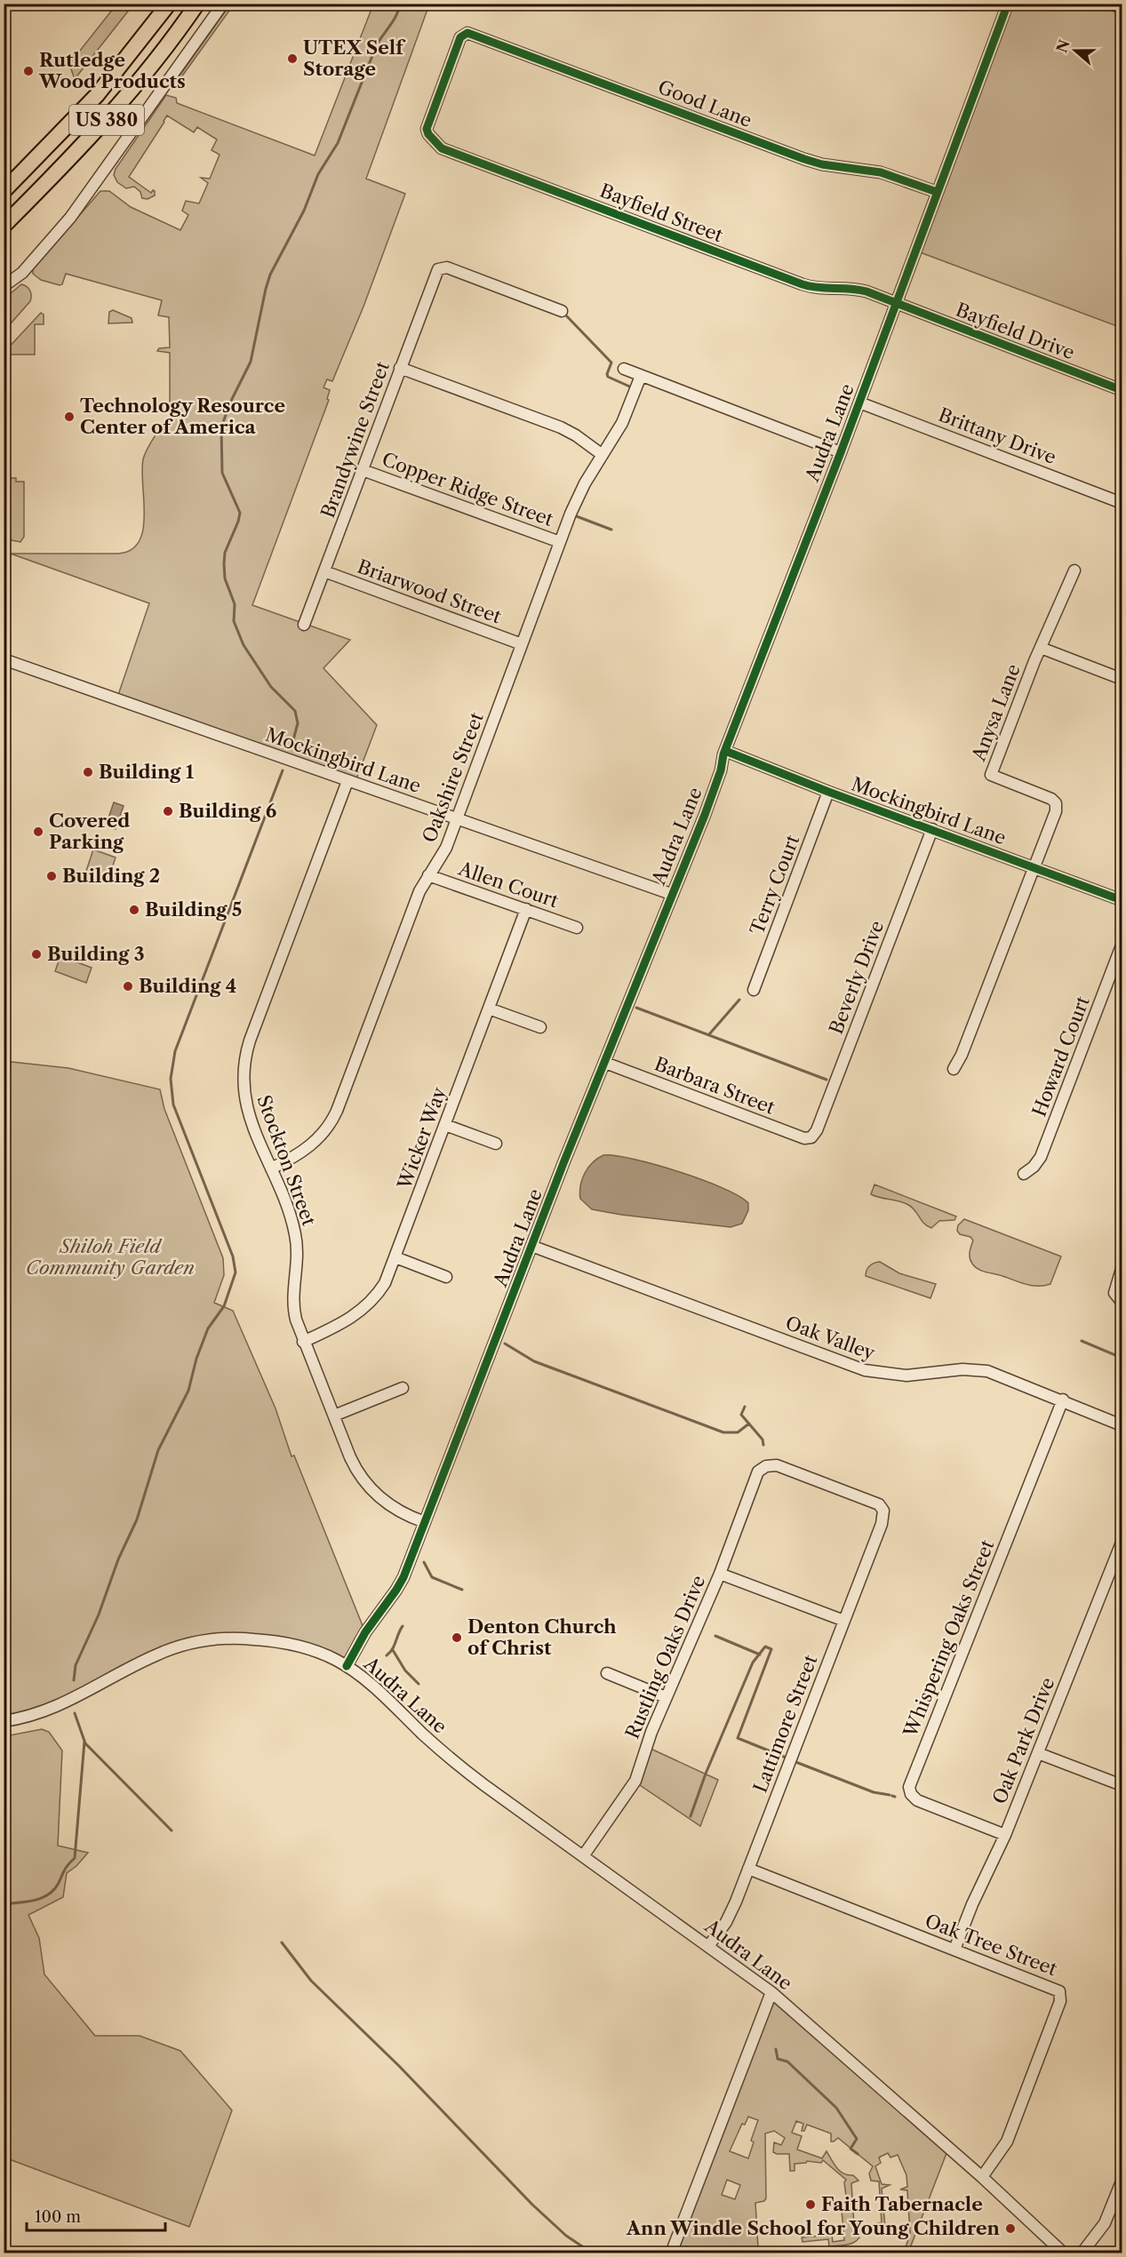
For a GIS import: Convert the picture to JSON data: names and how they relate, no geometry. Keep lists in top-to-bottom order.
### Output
{
  "streets": {
    "main road": ["US 380"],
    "street": [
      "Good Lane",
      "Bayfield Street",
      "Bayfield Drive",
      "Audra Lane",
      "Brittany Drive",
      "Brandywine Street",
      "Copper Ridge Street",
      "Briarwood Street",
      "Anysa Lane",
      "Mockingbird Lane",
      "Oakshire Street",
      "Allen Court",
      "Terry Court",
      "Beverly Drive",
      "Howard Court",
      "Barbara Street",
      "Wicker Way",
      "Stockton Street",
      "Oak Valley",
      "Whispering Oaks Street",
      "Rustling Oaks Drive",
      "Lattimore Street",
      "Oak Park Drive",
      "Oak Tree Street"
    ]
  },
  "crossings": [
    ["Good Lane", "Bayfield Street"],
    ["Good Lane", "Audra Lane"],
    ["Bayfield Street", "Bayfield Drive"],
    ["Bayfield Street", "Audra Lane"],
    ["Bayfield Drive", "Audra Lane"],
    ["Audra Lane", "Brittany Drive"],
    ["Audra Lane", "Mockingbird Lane"],
    ["Audra Lane", "Oakshire Street"],
    ["Audra Lane", "Barbara Street"],
    ["Audra Lane", "Stockton Street"],
    ["Audra Lane", "Oak Valley"],
    ["Audra Lane", "Rustling Oaks Drive"],
    ["Audra Lane", "Lattimore Street"],
    ["Audra Lane", "Oak Tree Street"],
    ["Brandywine Street", "Copper Ridge Street"],
    ["Brandywine Street", "Briarwood Street"],
    ["Copper Ridge Street", "Oakshire Street"],
    ["Briarwood Street", "Oakshire Street"],
    ["Anysa Lane", "Mockingbird Lane"],
    ["Mockingbird Lane", "Oakshire Street"],
    ["Mockingbird Lane", "Terry Court"],
    ["Mockingbird Lane", "Beverly Drive"],
    ["Mockingbird Lane", "Stockton Street"],
    ["Oakshire Street", "Allen Court"],
    ["Oakshire Street", "Stockton Street"],
    ["Allen Court", "Wicker Way"],
    ["Beverly Drive", "Barbara Street"],
    ["Wicker Way", "Stockton Street"],
    ["Oak Valley", "Whispering Oaks Street"],
    ["Whispering Oaks Street", "Oak Park Drive"],
    ["Rustling Oaks Drive", "Lattimore Street"],
    ["Lattimore Street", "Oak Tree Street"],
    ["Oak Park Drive", "Oak Tree Street"]
  ],
  "parks": ["Shiloh Field Community Garden"],
  "places": [
    "UTEX Self Storage",
    "Rutledge Wood Products",
    "Technology Resource Center of America",
    "Building 1",
    "Building 6",
    "Covered Parking",
    "Building 2",
    "Building 5",
    "Building 3",
    "Building 4",
    "Denton Church of Christ",
    "Faith Tabernacle",
    "Ann Windle School for Young Children"
  ],
  "scale_bar": "100 m",
  "north": "left"
}
